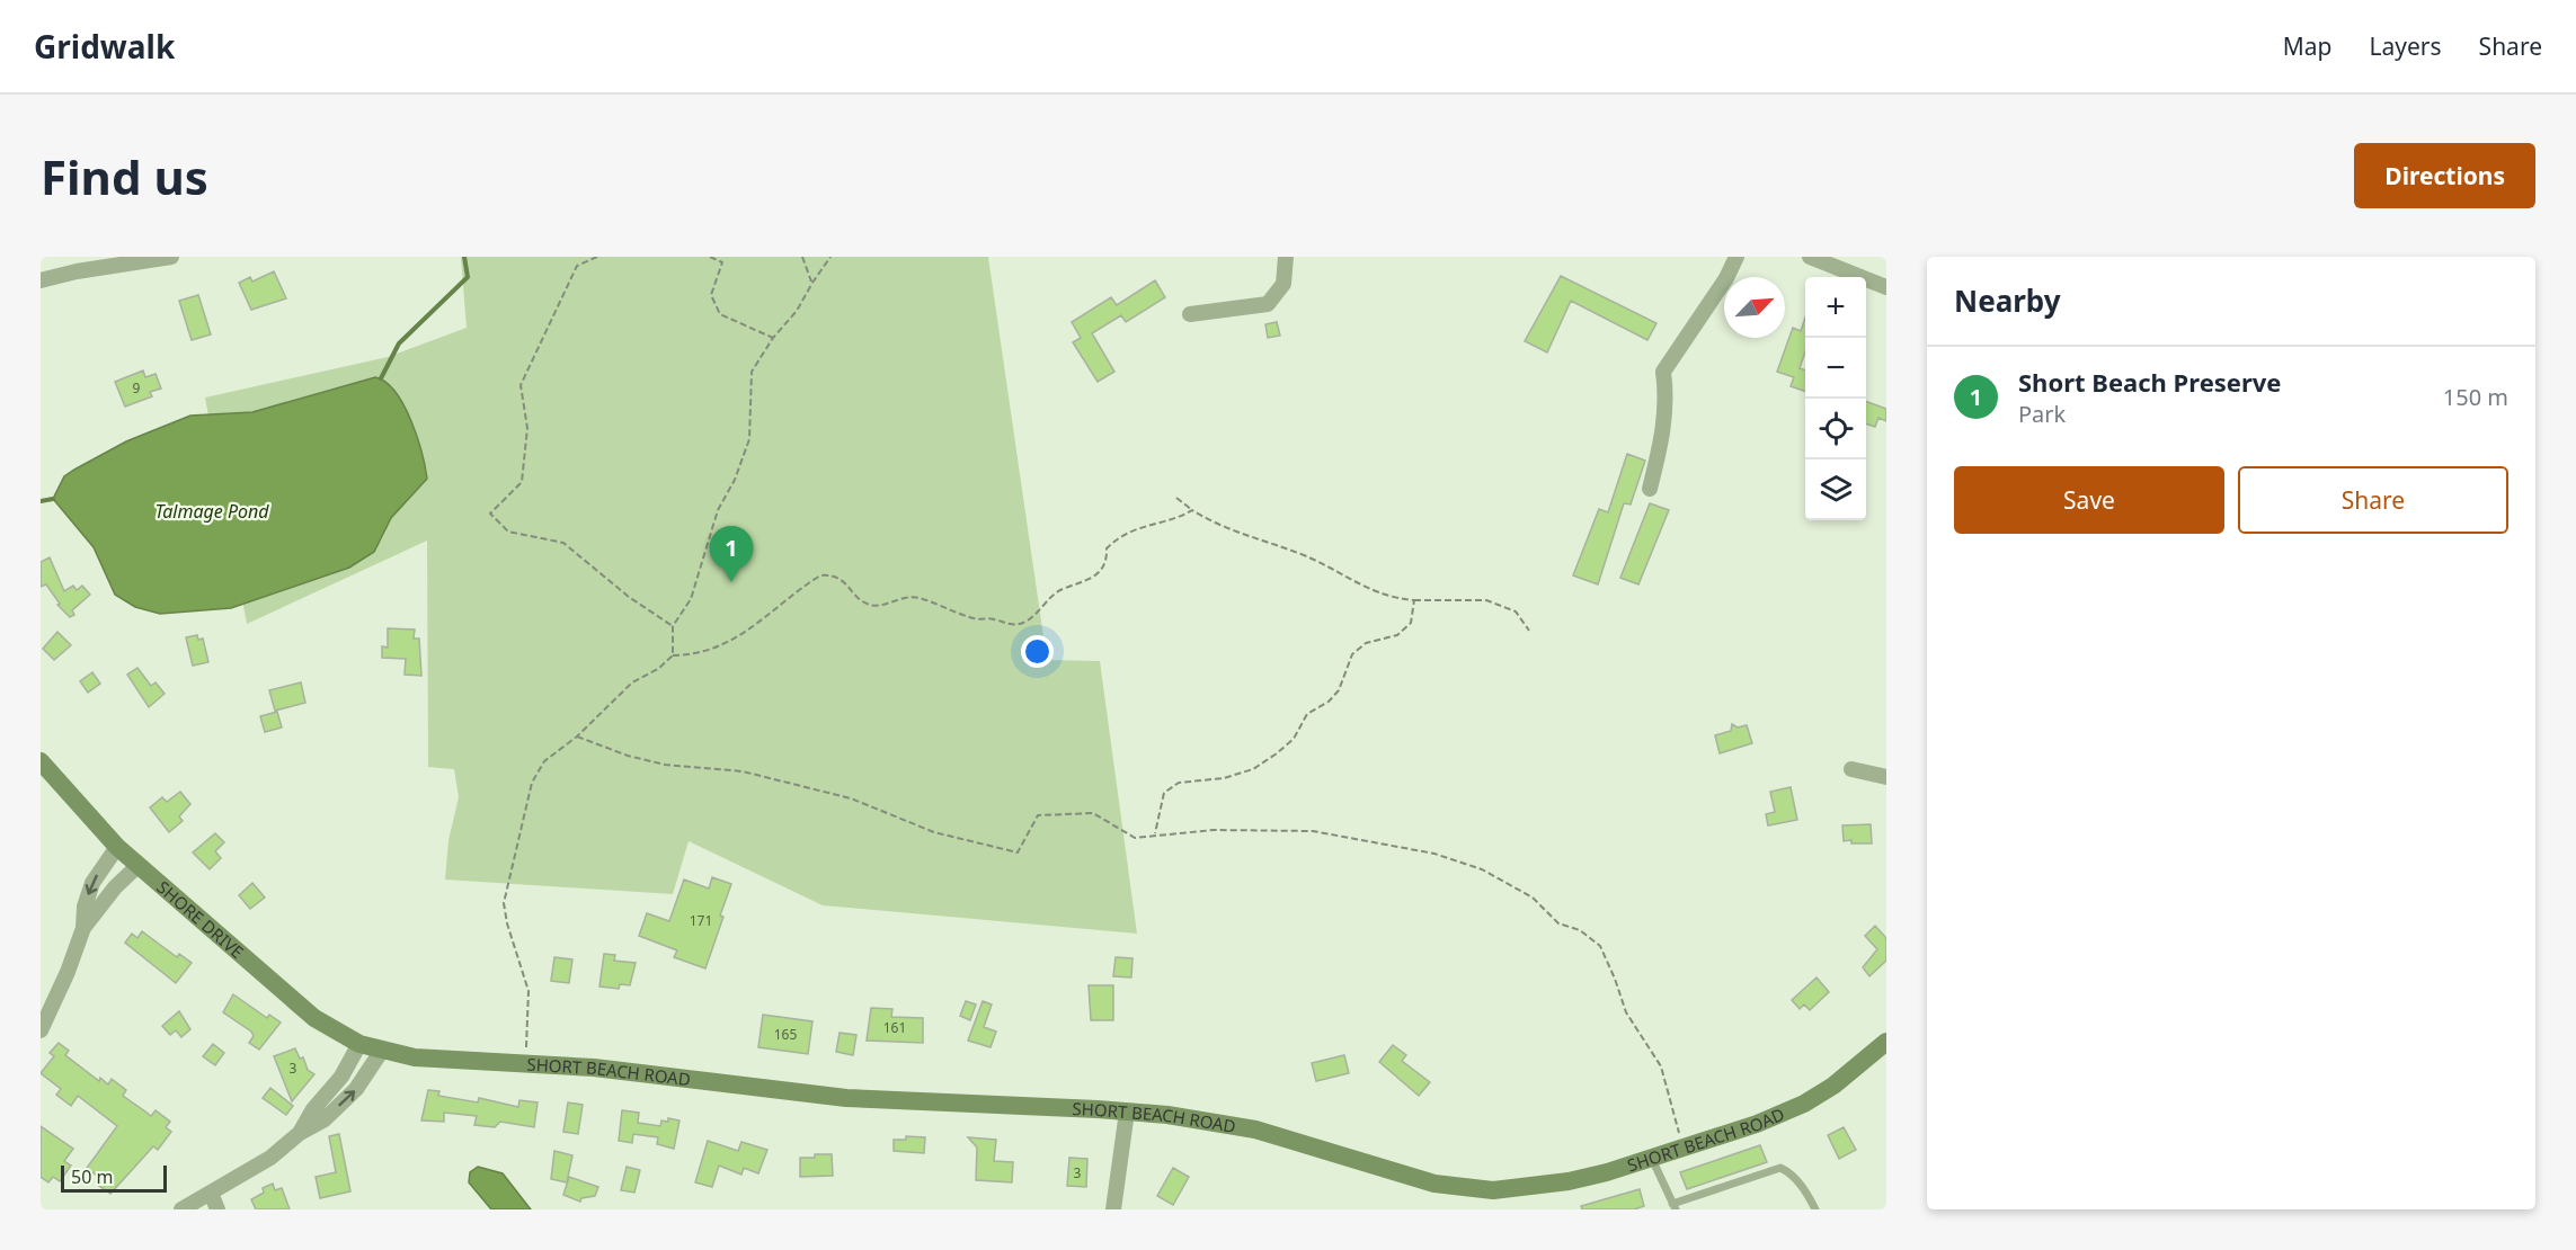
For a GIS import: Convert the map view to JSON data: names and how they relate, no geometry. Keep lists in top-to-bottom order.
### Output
{
  "streets": {
    "main road": ["SHORE DRIVE", "SHORT BEACH ROAD"]
  },
  "crossings": [
    ["SHORE DRIVE", "SHORT BEACH ROAD"]
  ],
  "water": ["Talmage Pond"],
  "house_numbers": [
    "9",
    "171",
    "161",
    "165",
    "3",
    "3"
  ],
  "scale_bar": "50 m",
  "north": "top right",
  "page": {
    "header": "Gridwalk",
    "nav": ["Map", "Layers", "Share"],
    "buttons": [
      "Directions",
      ["Save", "Share"]
    ],
    "title": "Find us",
    "heading": "Nearby",
    "map_buttons": ["+", "−"],
    "list": [
      {
        "mark": "1",
        "name": "Short Beach Preserve",
        "note": "Park",
        "value": "150 m"
      }
    ],
    "pins": "1",
    "scale": "50 m"
  }
}
